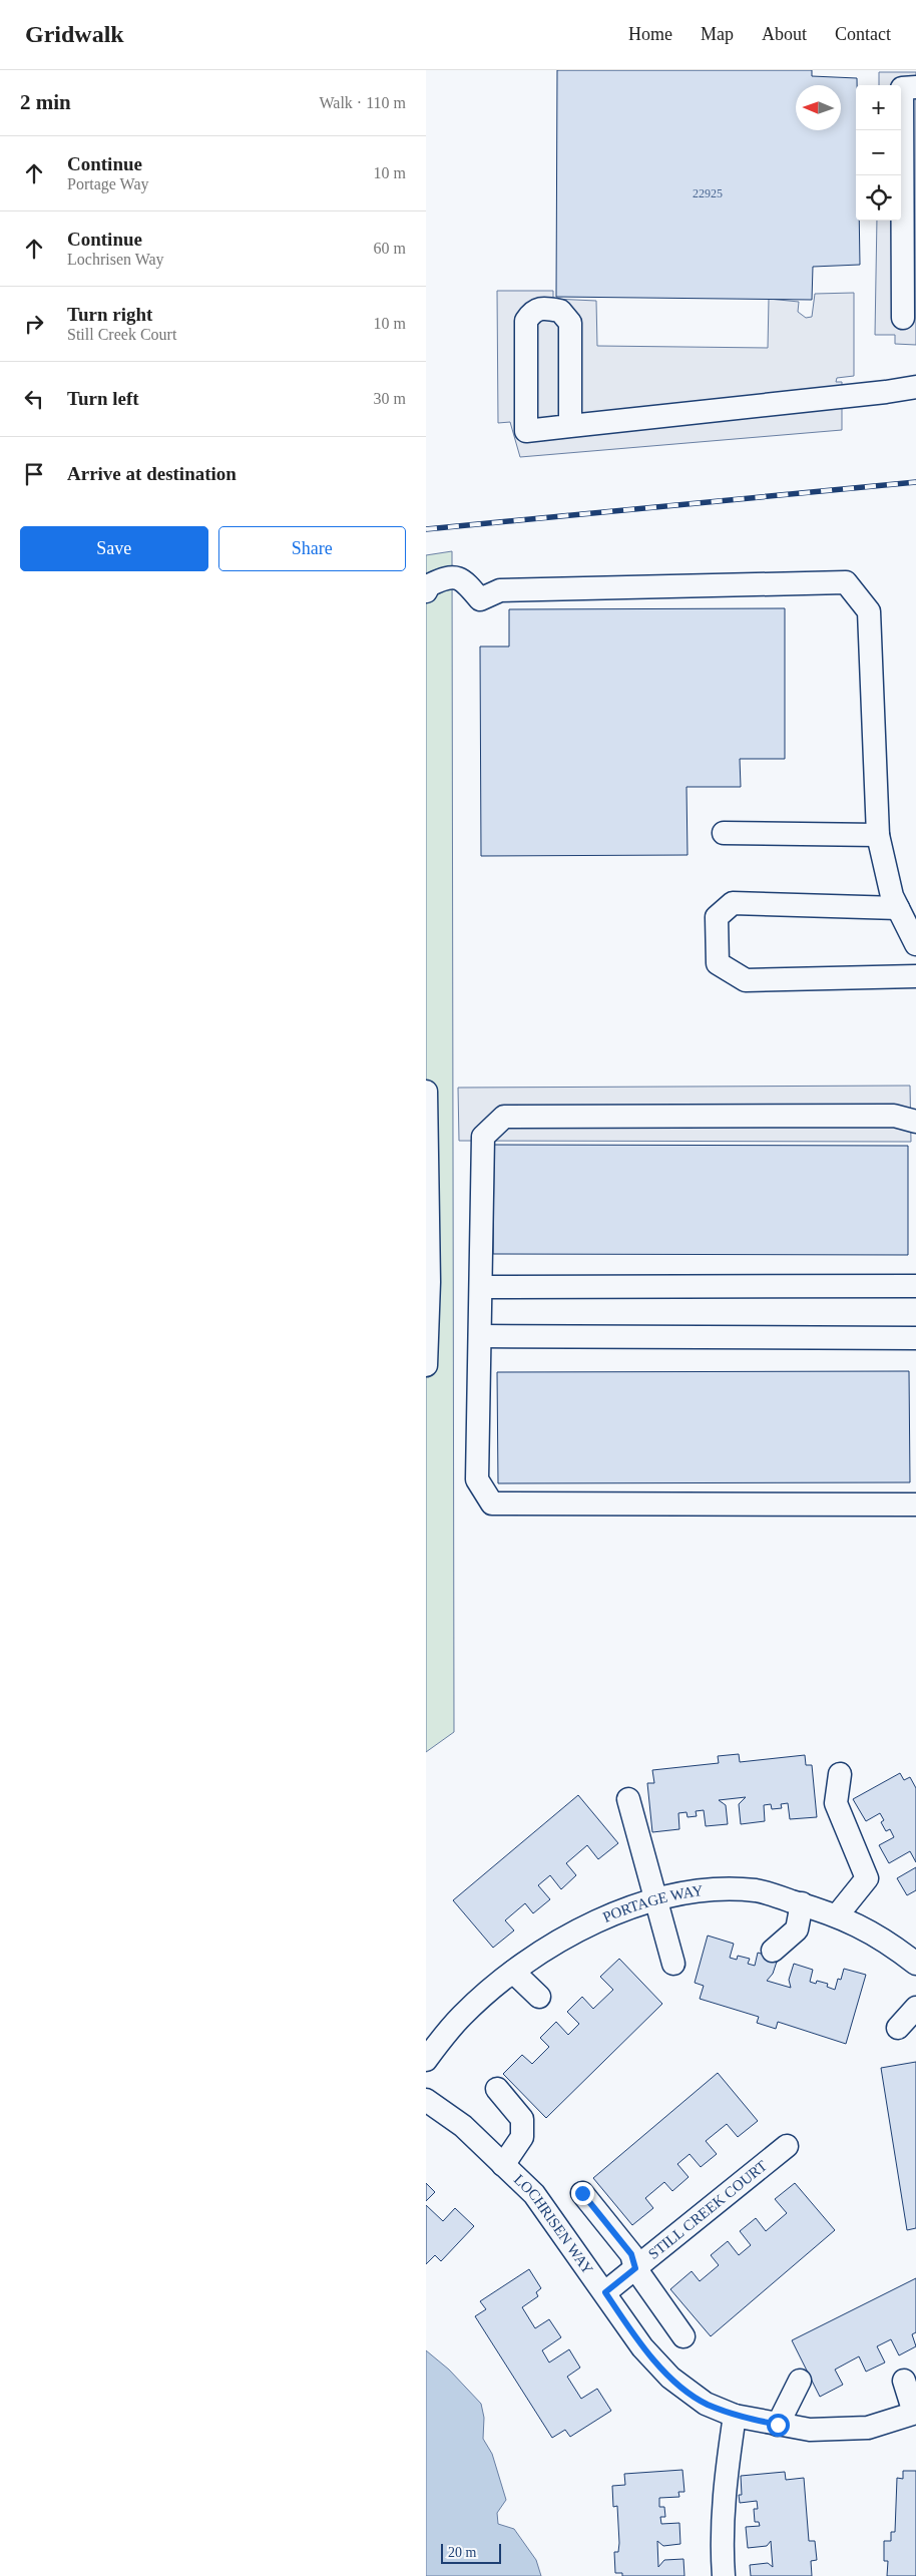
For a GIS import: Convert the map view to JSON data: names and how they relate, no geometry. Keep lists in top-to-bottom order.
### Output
{
  "streets": {
    "street": ["PORTAGE WAY", "STILL CREEK COURT", "LOCHRISEN WAY"]
  },
  "crossings": [
    ["STILL CREEK COURT", "LOCHRISEN WAY"]
  ],
  "house_numbers": ["22925"],
  "scale_bar": "20 m",
  "north": "left",
  "page": {
    "header": "Gridwalk",
    "nav": [
      "Home",
      "Map",
      "About",
      "Contact"
    ],
    "heading": ["2 min", "Walk · 110 m"],
    "map_buttons": ["+", "−"],
    "list": [
      ["Continue", "Portage Way", "10 m"],
      ["Continue", "Lochrisen Way", "60 m"],
      ["Turn right", "Still Creek Court", "10 m"],
      ["Turn left", "30 m"],
      "Arrive at destination"
    ],
    "buttons": ["Save", "Share"],
    "scale": "20 m"
  }
}
